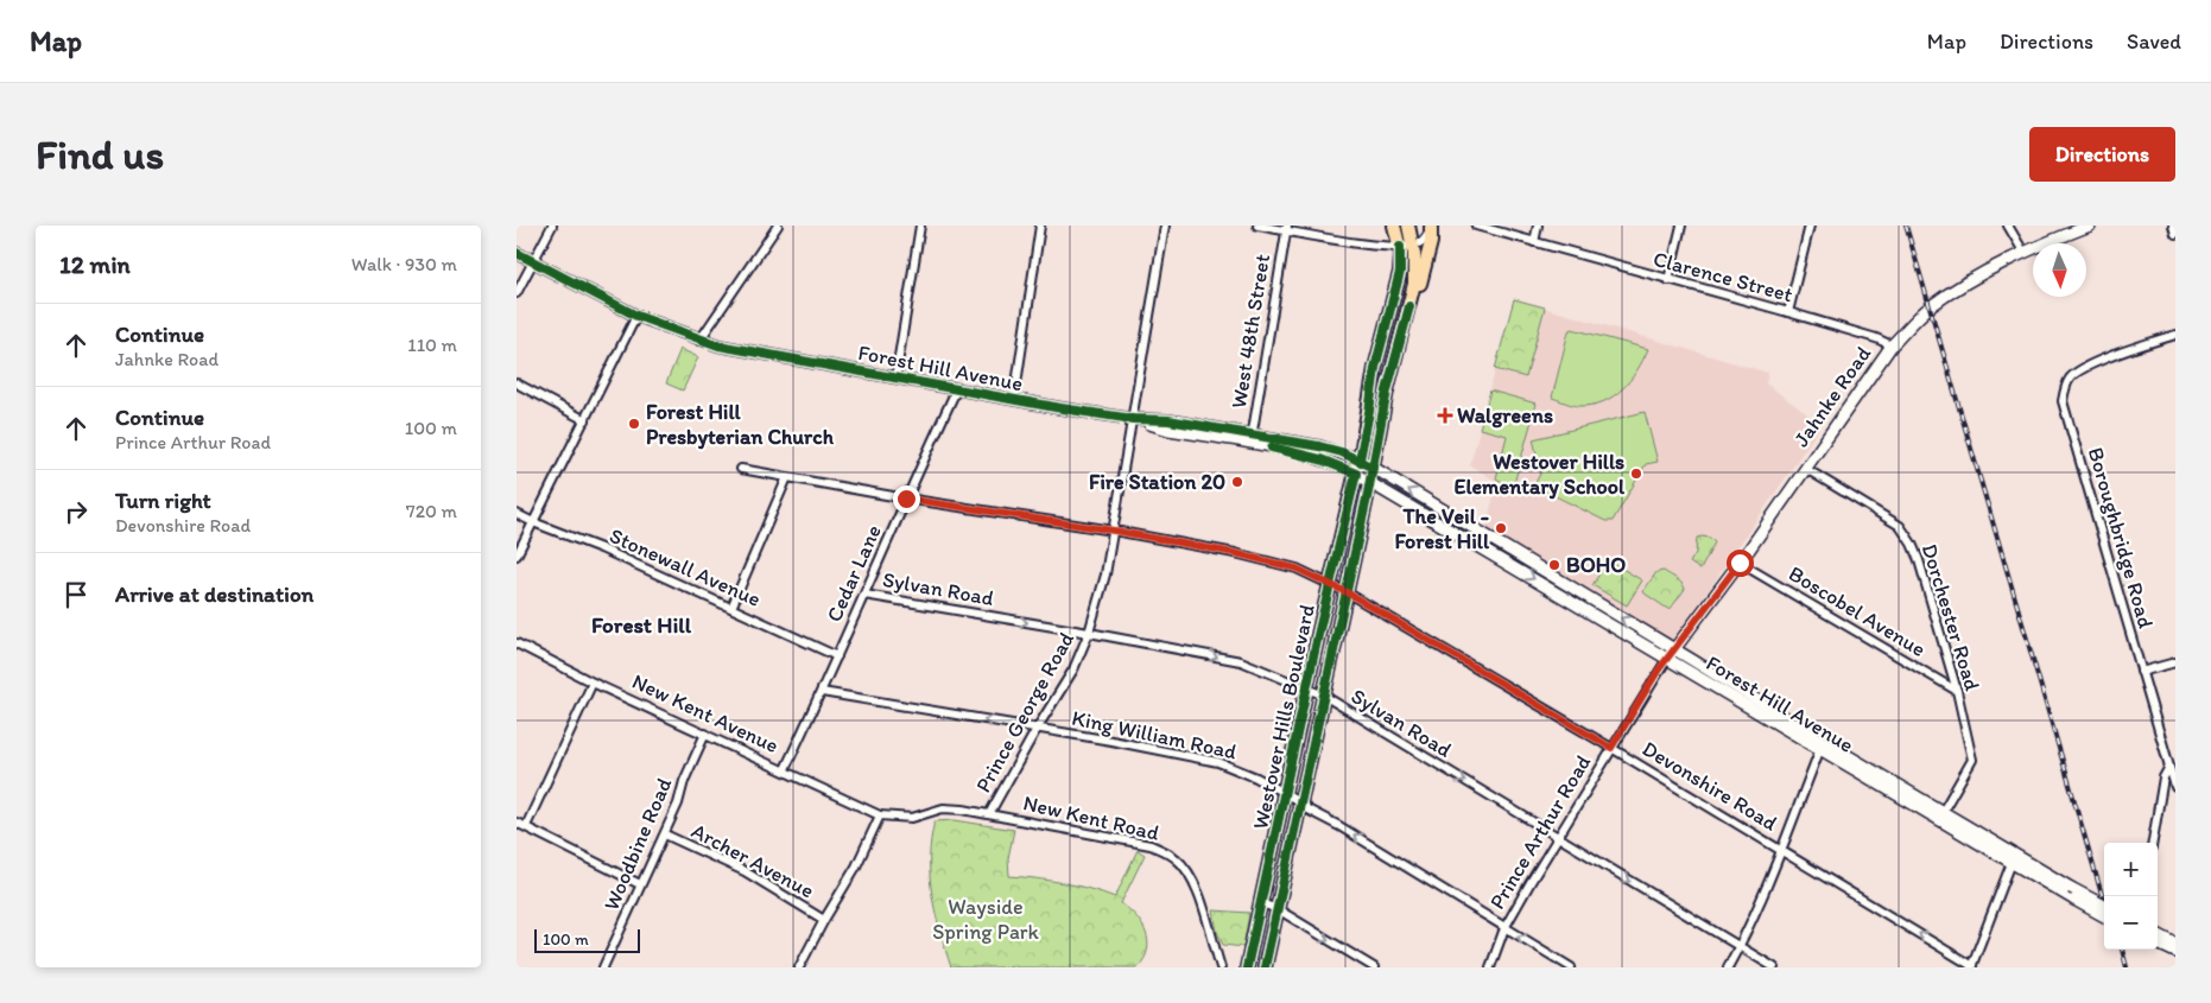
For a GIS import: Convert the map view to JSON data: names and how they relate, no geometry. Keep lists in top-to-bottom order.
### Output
{
  "streets": {
    "main road": ["Forest Hill Avenue", "Jahnke Road", "Westover Hills Boulevard"],
    "street": [
      "Clarence Street",
      "West 48th Street",
      "Boroughbridge Road",
      "Stonewall Avenue",
      "Cedar Lane",
      "Sylvan Road",
      "Boscobel Avenue",
      "Dorchester Road",
      "Prince George Road",
      "New Kent Avenue",
      "King William Road",
      "Devonshire Road",
      "New Kent Road",
      "Prince Arthur Road",
      "Woodbine Road",
      "Archer Avenue"
    ]
  },
  "crossings": [
    ["Clarence Street", "Jahnke Road"],
    ["West 48th Street", "Forest Hill Avenue"],
    ["Forest Hill Avenue", "Jahnke Road"],
    ["Forest Hill Avenue", "Cedar Lane"],
    ["Forest Hill Avenue", "Dorchester Road"],
    ["Forest Hill Avenue", "Prince George Road"],
    ["Forest Hill Avenue", "Westover Hills Boulevard"],
    ["Forest Hill Avenue", "Prince Arthur Road"],
    ["Jahnke Road", "Boscobel Avenue"],
    ["Jahnke Road", "Dorchester Road"],
    ["Jahnke Road", "Prince Arthur Road"],
    ["Stonewall Avenue", "Cedar Lane"],
    ["Cedar Lane", "Sylvan Road"],
    ["Cedar Lane", "New Kent Avenue"],
    ["Cedar Lane", "King William Road"],
    ["Cedar Lane", "Devonshire Road"],
    ["Sylvan Road", "Prince George Road"],
    ["Sylvan Road", "Westover Hills Boulevard"],
    ["Sylvan Road", "Prince Arthur Road"],
    ["Boscobel Avenue", "Dorchester Road"],
    ["Prince George Road", "King William Road"],
    ["Prince George Road", "Devonshire Road"],
    ["Prince George Road", "New Kent Road"],
    ["New Kent Avenue", "New Kent Road"],
    ["New Kent Avenue", "Woodbine Road"],
    ["Westover Hills Boulevard", "King William Road"],
    ["Westover Hills Boulevard", "Devonshire Road"],
    ["King William Road", "Prince Arthur Road"],
    ["Devonshire Road", "Prince Arthur Road"],
    ["Woodbine Road", "Archer Avenue"]
  ],
  "one_way": ["Sylvan Road", "King William Road"],
  "districts": ["Forest Hill"],
  "parks": ["Wayside Spring Park"],
  "places": {
    "health": ["Walgreens"],
    "other": [
      "Forest Hill Presbyterian Church",
      "Westover Hills Elementary School",
      "Fire Station 20",
      "The Veil - Forest Hill",
      "BOHO"
    ]
  },
  "scale_bar": "100 m",
  "north": "bottom",
  "page": {
    "header": "Map",
    "nav": ["Map", "Directions", "Saved"],
    "buttons": "Directions",
    "title": "Find us",
    "heading": ["12 min", "Walk · 930 m"],
    "list": [
      ["Continue", "Jahnke Road", "110 m"],
      ["Continue", "Prince Arthur Road", "100 m"],
      ["Turn right", "Devonshire Road", "720 m"],
      "Arrive at destination"
    ],
    "map_buttons": ["+", "−"],
    "scale": "100 m"
  }
}
